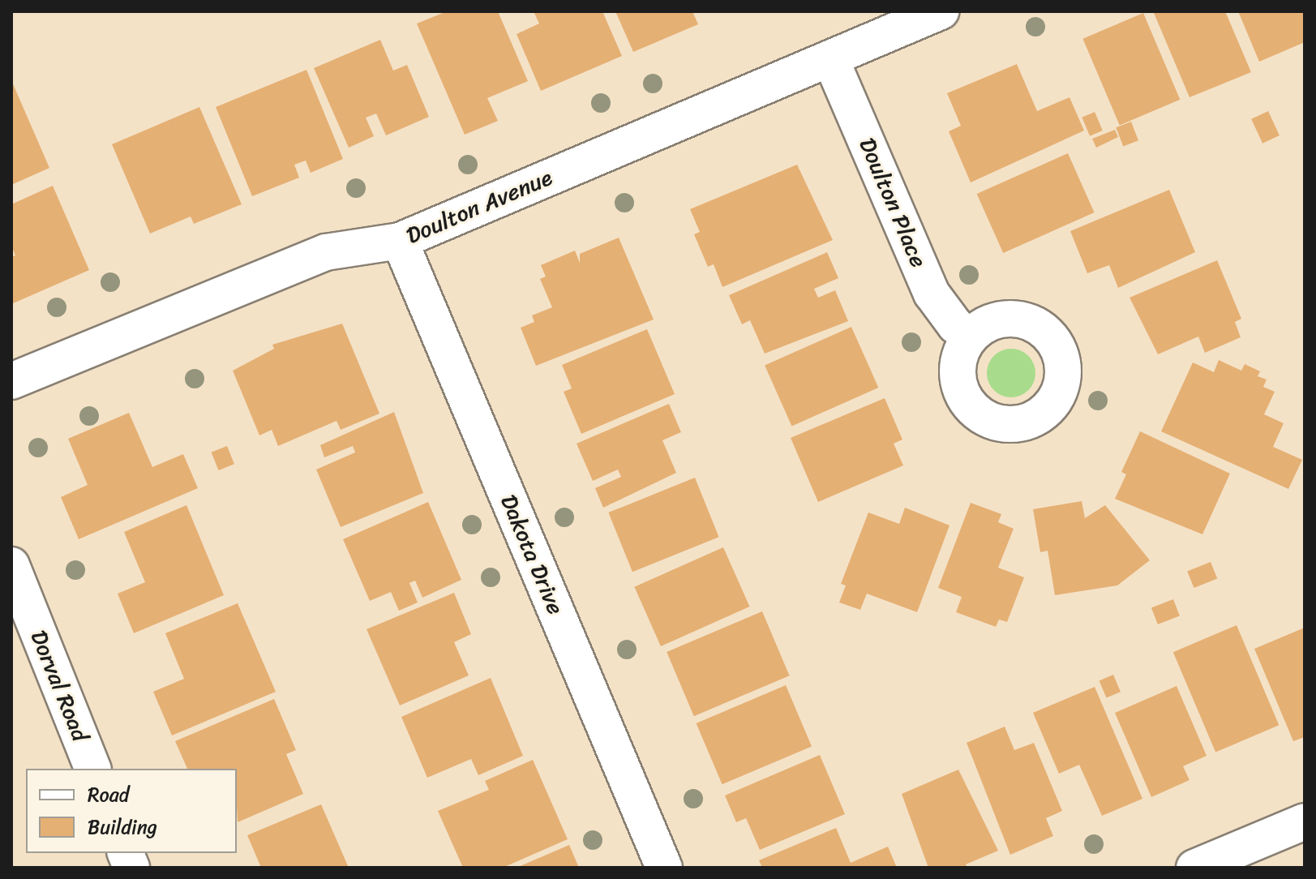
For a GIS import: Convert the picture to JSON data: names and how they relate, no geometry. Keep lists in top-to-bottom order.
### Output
{
  "streets": {
    "street": [
      "Doulton Place",
      "Doulton Avenue",
      "Dakota Drive",
      "Dorval Road"
    ]
  },
  "crossings": [
    ["Doulton Place", "Doulton Avenue"],
    ["Doulton Avenue", "Dakota Drive"]
  ],
  "legend": ["Road", "Building"]
}
